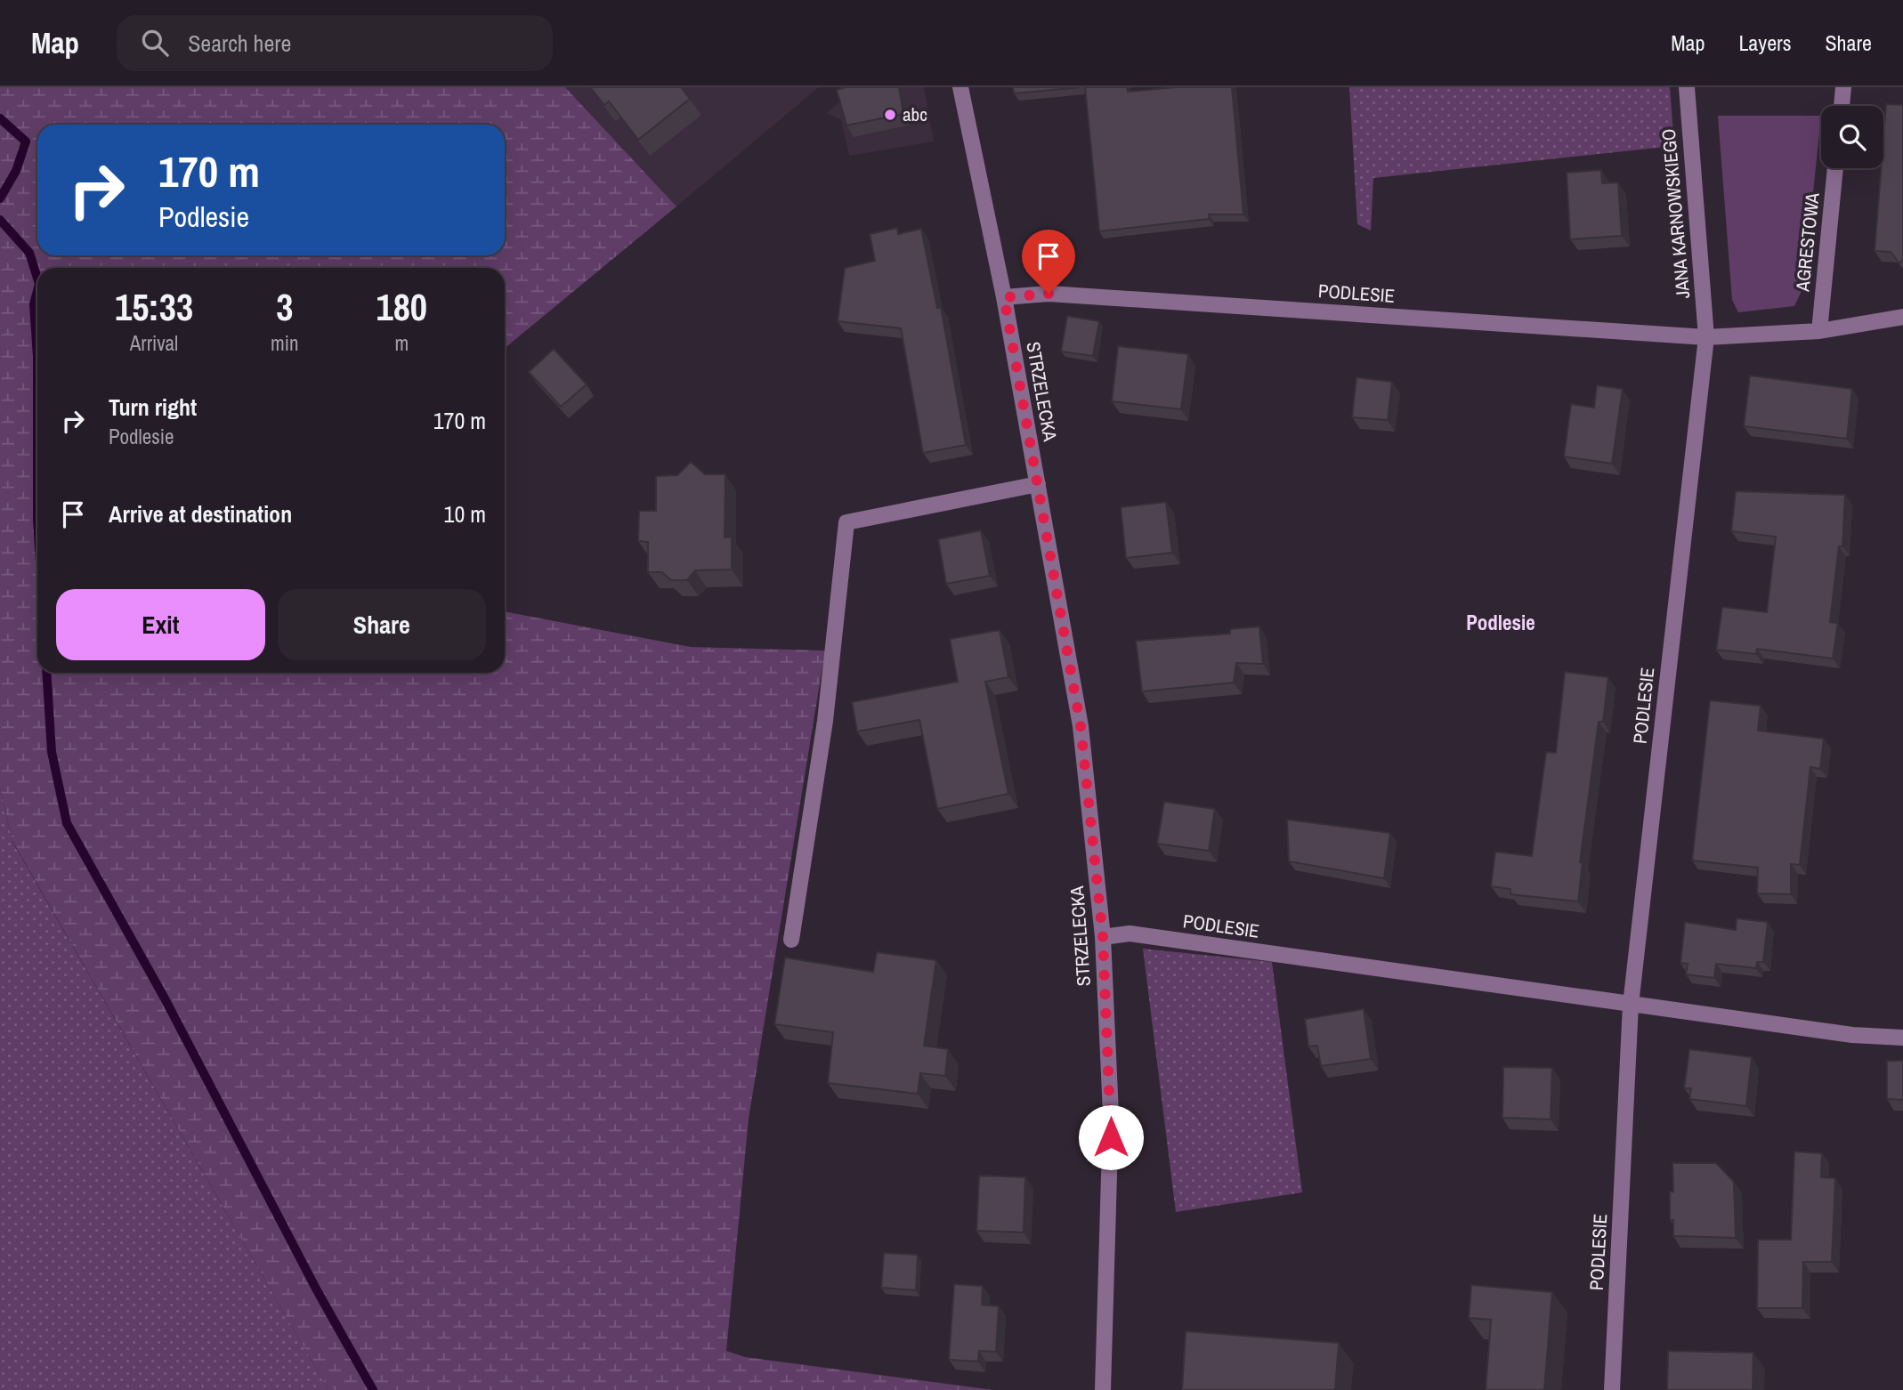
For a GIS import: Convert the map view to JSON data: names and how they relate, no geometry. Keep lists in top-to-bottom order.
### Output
{
  "streets": {
    "street": [
      "JANA KARNOWSKIEGO",
      "AGRESTOWA",
      "PODLESIE",
      "STRZELECKA"
    ]
  },
  "crossings": [
    ["JANA KARNOWSKIEGO", "PODLESIE"],
    ["AGRESTOWA", "PODLESIE"],
    ["PODLESIE", "STRZELECKA"]
  ],
  "districts": ["Podlesie"],
  "places": ["abc"],
  "page": {
    "header": "Map",
    "search": "Search here",
    "nav": ["Map", "Layers", "Share"],
    "turn": ["170 m", "Podlesie"],
    "eta": [
      "15:33",
      "Arrival",
      "3",
      "min",
      "180",
      "m"
    ],
    "list": [
      {
        "name": "Turn right",
        "note": "Podlesie",
        "value": "170 m"
      },
      {
        "name": "Arrive at destination",
        "value": "10 m"
      }
    ],
    "buttons": ["Exit", "Share"]
  }
}
